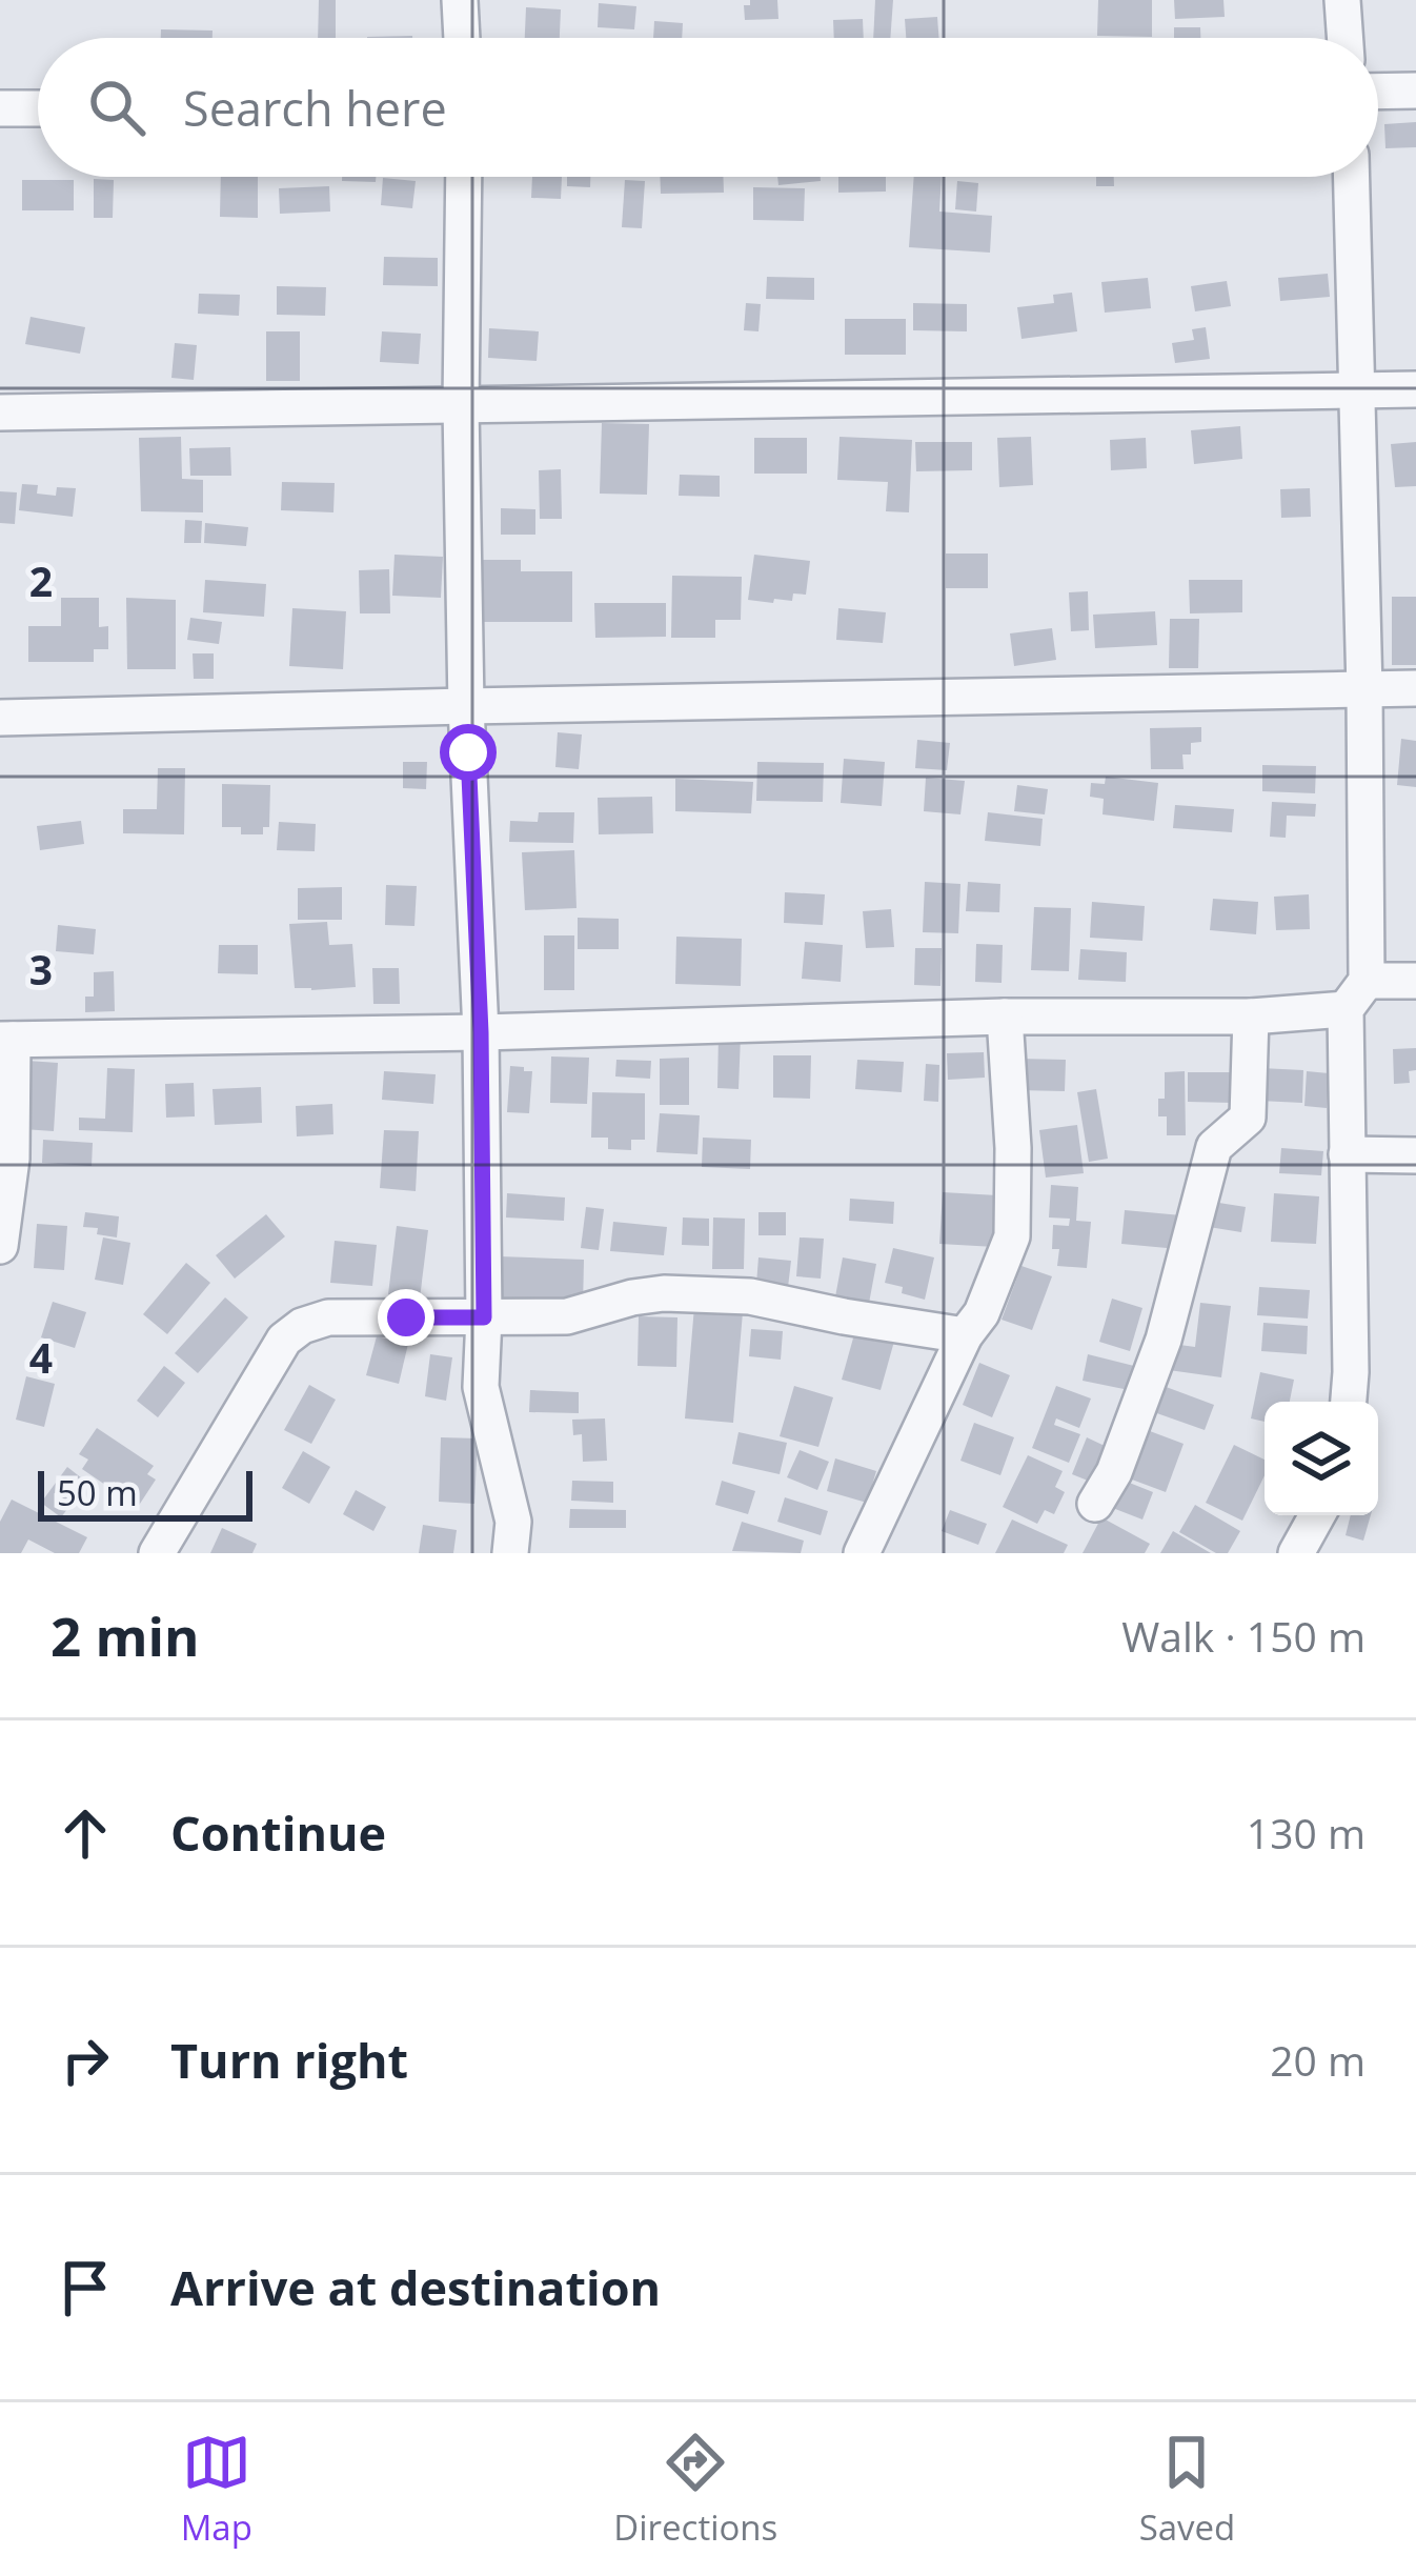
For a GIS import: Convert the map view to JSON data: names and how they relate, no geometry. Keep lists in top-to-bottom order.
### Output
{
  "scale_bar": "50 m",
  "page": {
    "search": "Search here",
    "scale": "50 m",
    "heading": ["2 min", "Walk · 150 m"],
    "list": [
      ["Continue", "130 m"],
      ["Turn right", "20 m"],
      "Arrive at destination"
    ],
    "nav": ["Map", "Directions", "Saved"]
  },
  "grid": {
    "rows": ["2", "3", "4"]
  }
}
